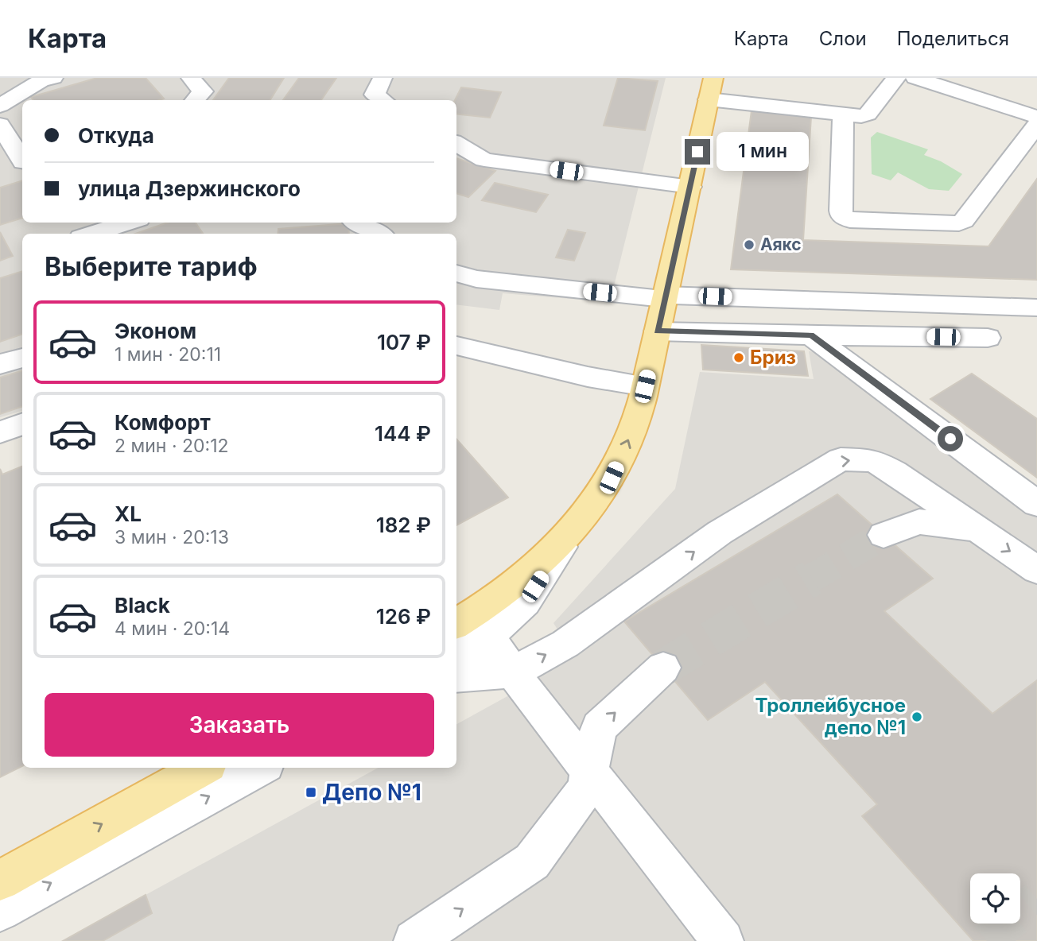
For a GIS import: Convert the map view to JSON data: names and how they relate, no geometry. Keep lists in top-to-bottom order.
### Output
{
  "places": {
    "other": ["Аякс", "Бриз", "Троллейбусное депо №1"],
    "transit": ["Депо №1"]
  },
  "page": {
    "header": "Карта",
    "nav": ["Карта", "Слои", "Поделиться"],
    "banner": ["Откуда", "улица Дзержинского"],
    "bubble": "1 мин",
    "heading": "Выберите тариф",
    "list": [
      {
        "name": "Эконом",
        "note": "1 мин · 20:11",
        "value": "107 ₽"
      },
      {
        "name": "Комфорт",
        "note": "2 мин · 20:12",
        "value": "144 ₽"
      },
      {
        "name": "XL",
        "note": "3 мин · 20:13",
        "value": "182 ₽"
      },
      {
        "name": "Black",
        "note": "4 мин · 20:14",
        "value": "126 ₽"
      }
    ],
    "buttons": "Заказать"
  }
}
